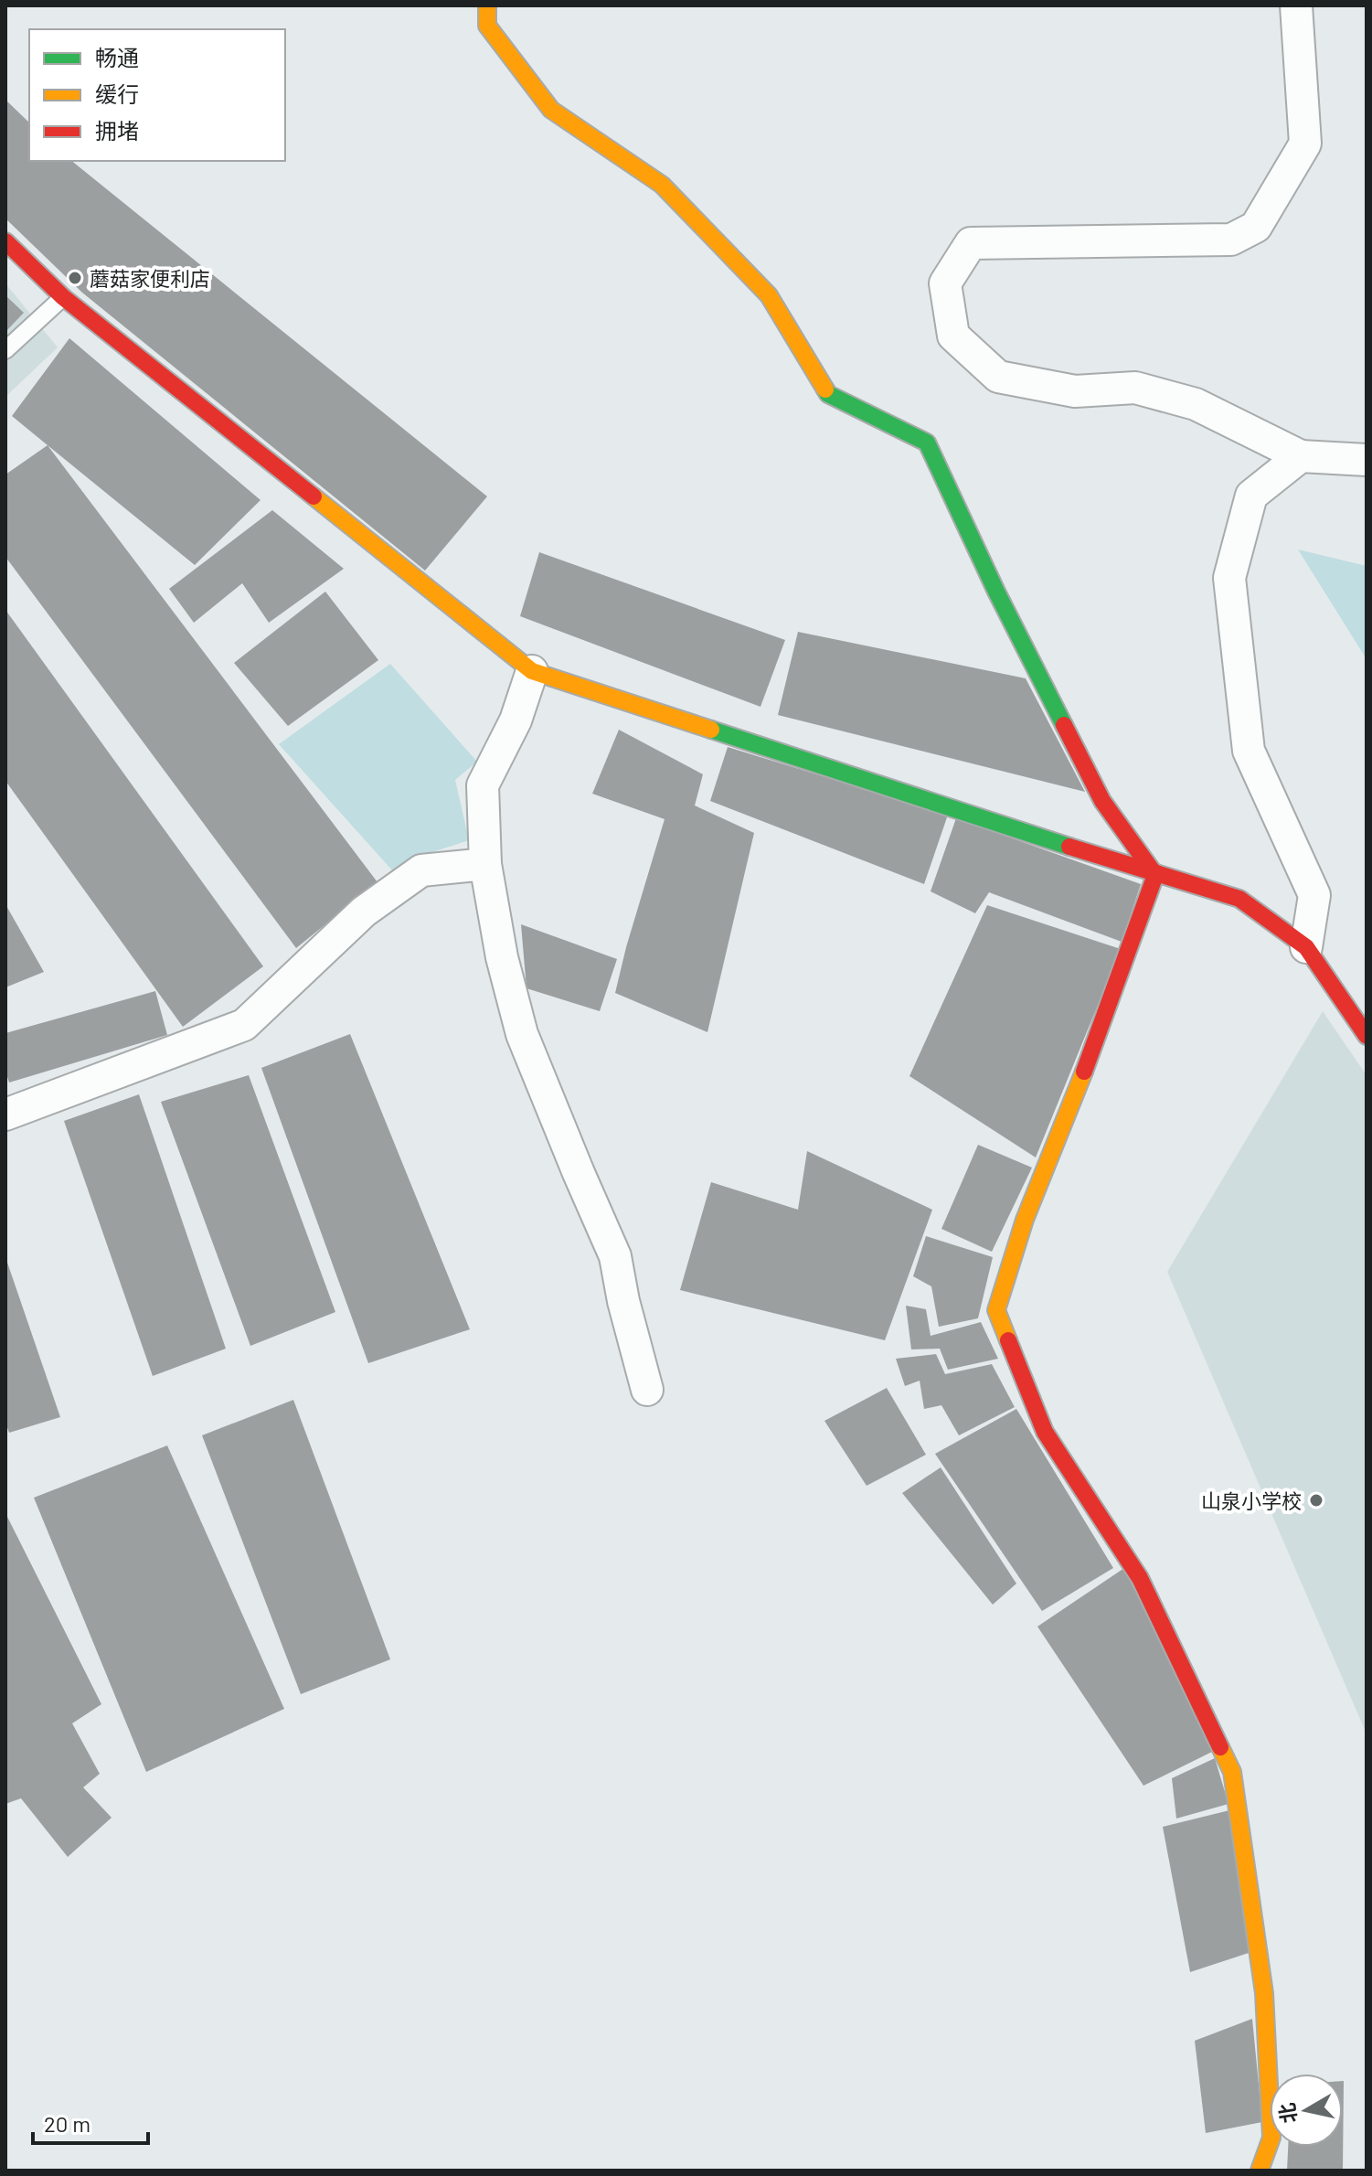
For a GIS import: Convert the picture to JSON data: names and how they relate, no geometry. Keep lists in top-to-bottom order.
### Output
{
  "places": ["蘑菇家便利店", "山泉小学校"],
  "legend": ["畅通", "缓行", "拥堵"],
  "scale_bar": "20 m",
  "north": "left"
}
